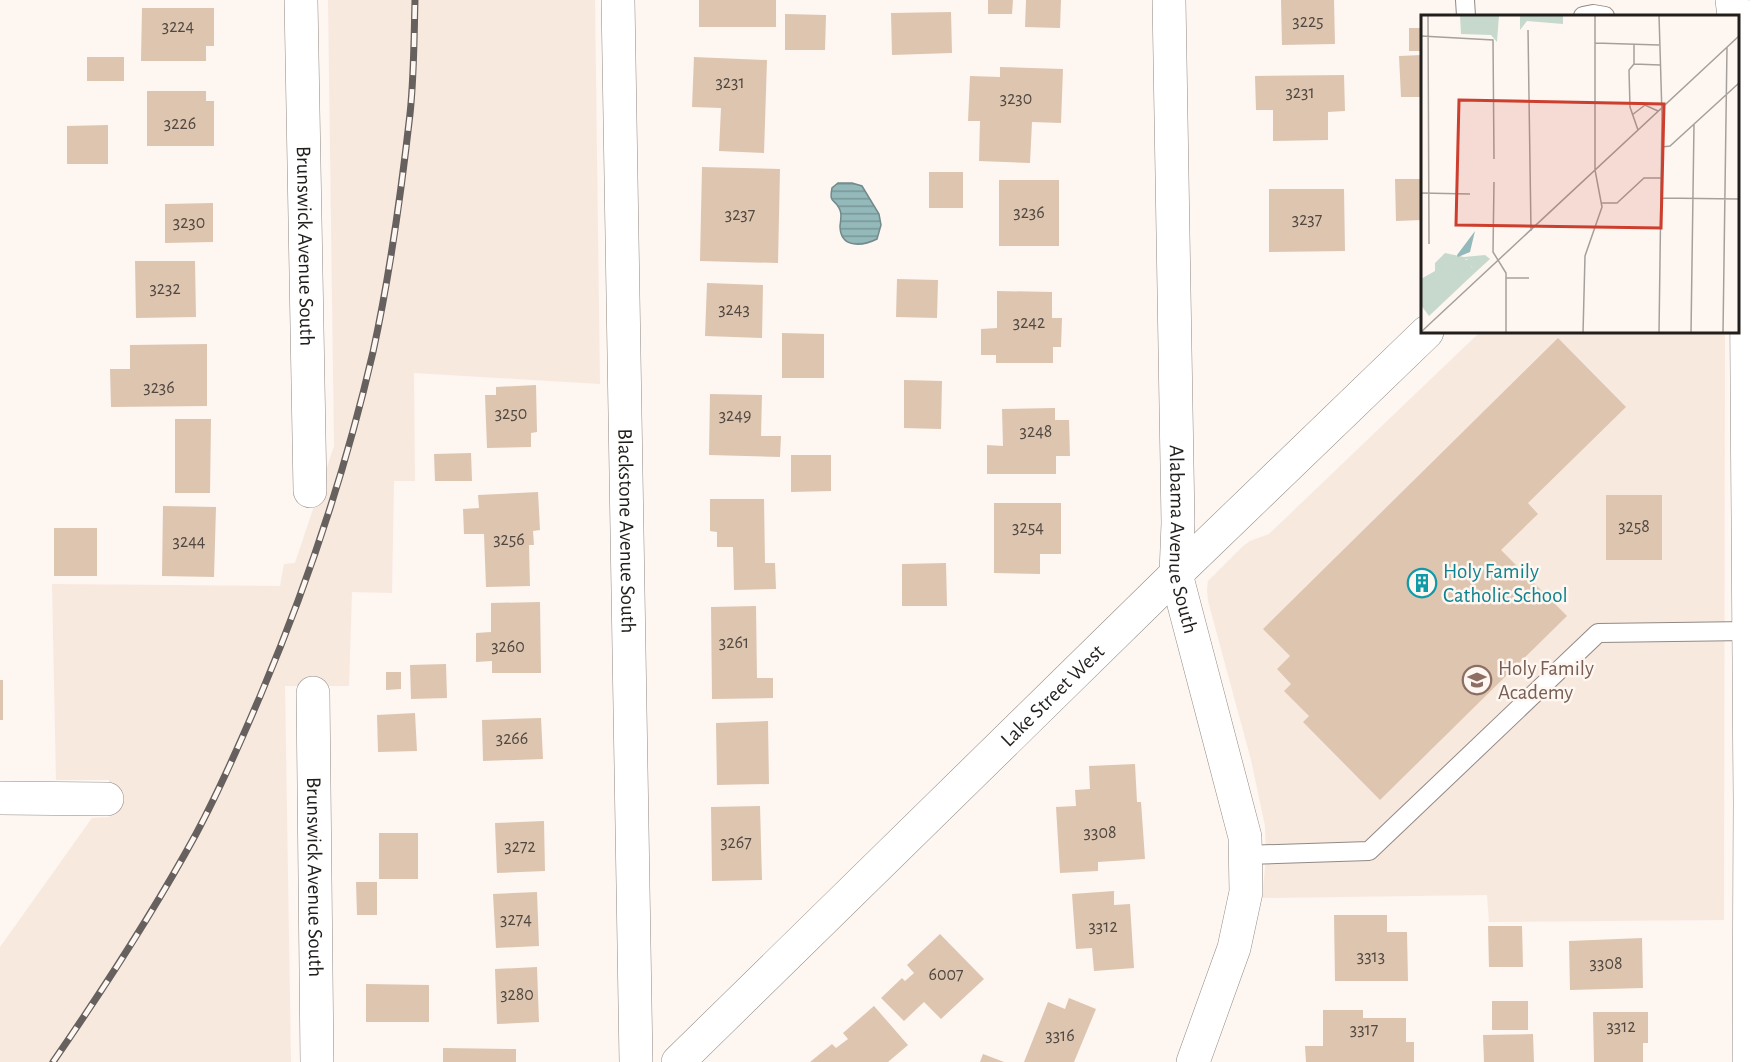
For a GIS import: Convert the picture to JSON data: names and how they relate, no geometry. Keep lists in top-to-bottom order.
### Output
{
  "streets": {
    "street": [
      "Brunswick Avenue South",
      "Blackstone Avenue South",
      "Alabama Avenue South",
      "Lake Street West"
    ]
  },
  "crossings": [
    ["Alabama Avenue South", "Lake Street West"]
  ],
  "places": {
    "building": ["Holy Family Catholic School"],
    "school or university": ["Holy Family Academy"]
  },
  "house_numbers": [
    "3225",
    "3224",
    "3231",
    "3231",
    "3230",
    "3226",
    "3236",
    "3237",
    "3237",
    "3230",
    "3232",
    "3243",
    "3242",
    "3236",
    "3250",
    "3249",
    "3248",
    "3258",
    "3254",
    "3256",
    "3244",
    "3261",
    "3260",
    "3266",
    "3308",
    "3267",
    "3272",
    "3274",
    "3312",
    "3313",
    "3308",
    "6007",
    "3280",
    "3312",
    "3317",
    "3316"
  ]
}
